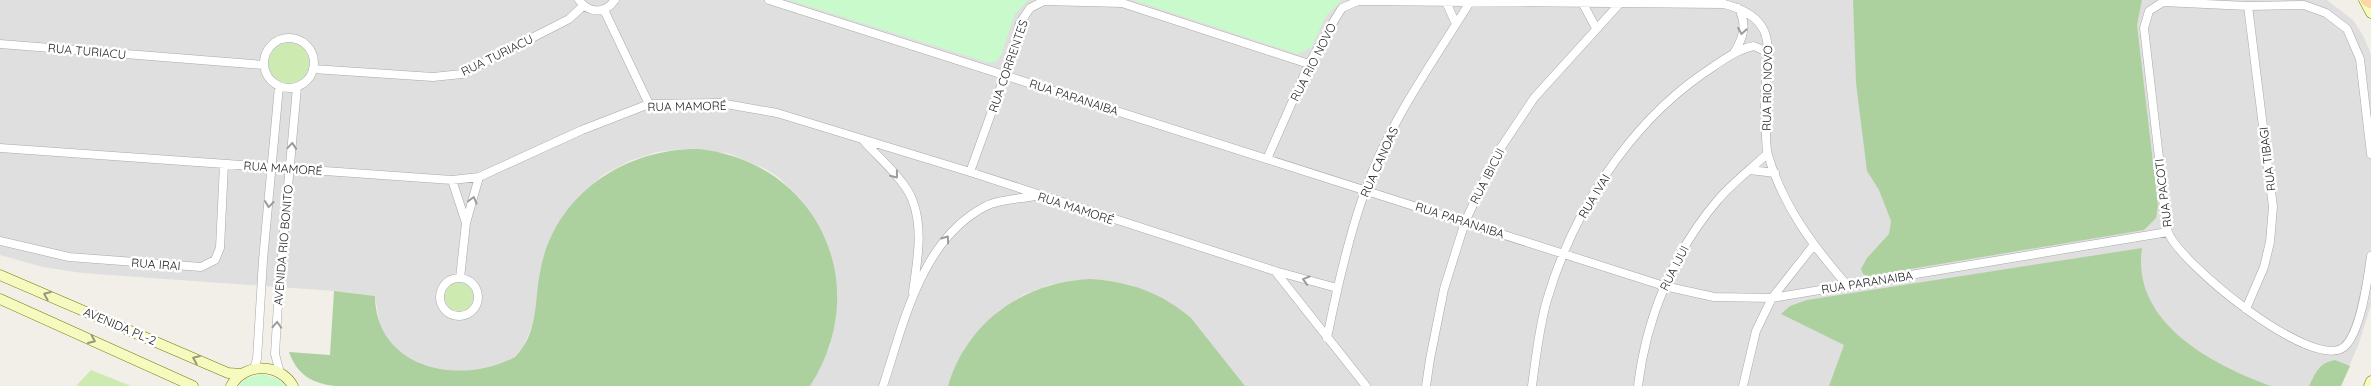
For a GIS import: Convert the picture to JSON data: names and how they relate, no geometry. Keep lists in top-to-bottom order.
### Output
{
  "streets": {
    "street": [
      "RUA TURIACU",
      "RUA RIO NOVO",
      "RUA CORRENTES",
      "RUA PARANAIBA",
      "RUA MAMORÉ",
      "RUA TIBAGI",
      "RUA CANOAS",
      "RUA IBICUI",
      "RUA PACOTI",
      "RUA IVAI",
      "AVENIDA RIO BONITO",
      "RUA IRAI",
      "RUA IJUI",
      "AVENIDA PL-2"
    ]
  },
  "crossings": [
    ["RUA TURIACU", "AVENIDA RIO BONITO"],
    ["RUA RIO NOVO", "RUA CORRENTES"],
    ["RUA RIO NOVO", "RUA PARANAIBA"],
    ["RUA RIO NOVO", "RUA CANOAS"],
    ["RUA RIO NOVO", "RUA IBICUI"],
    ["RUA RIO NOVO", "RUA IVAI"],
    ["RUA RIO NOVO", "RUA IJUI"],
    ["RUA CORRENTES", "RUA PARANAIBA"],
    ["RUA CORRENTES", "RUA MAMORÉ"],
    ["RUA PARANAIBA", "RUA CANOAS"],
    ["RUA PARANAIBA", "RUA IBICUI"],
    ["RUA PARANAIBA", "RUA PACOTI"],
    ["RUA PARANAIBA", "RUA IVAI"],
    ["RUA PARANAIBA", "RUA IJUI"],
    ["RUA MAMORÉ", "RUA CANOAS"],
    ["RUA MAMORÉ", "AVENIDA RIO BONITO"],
    ["RUA MAMORÉ", "RUA IRAI"],
    ["RUA TIBAGI", "RUA PACOTI"]
  ]
}
